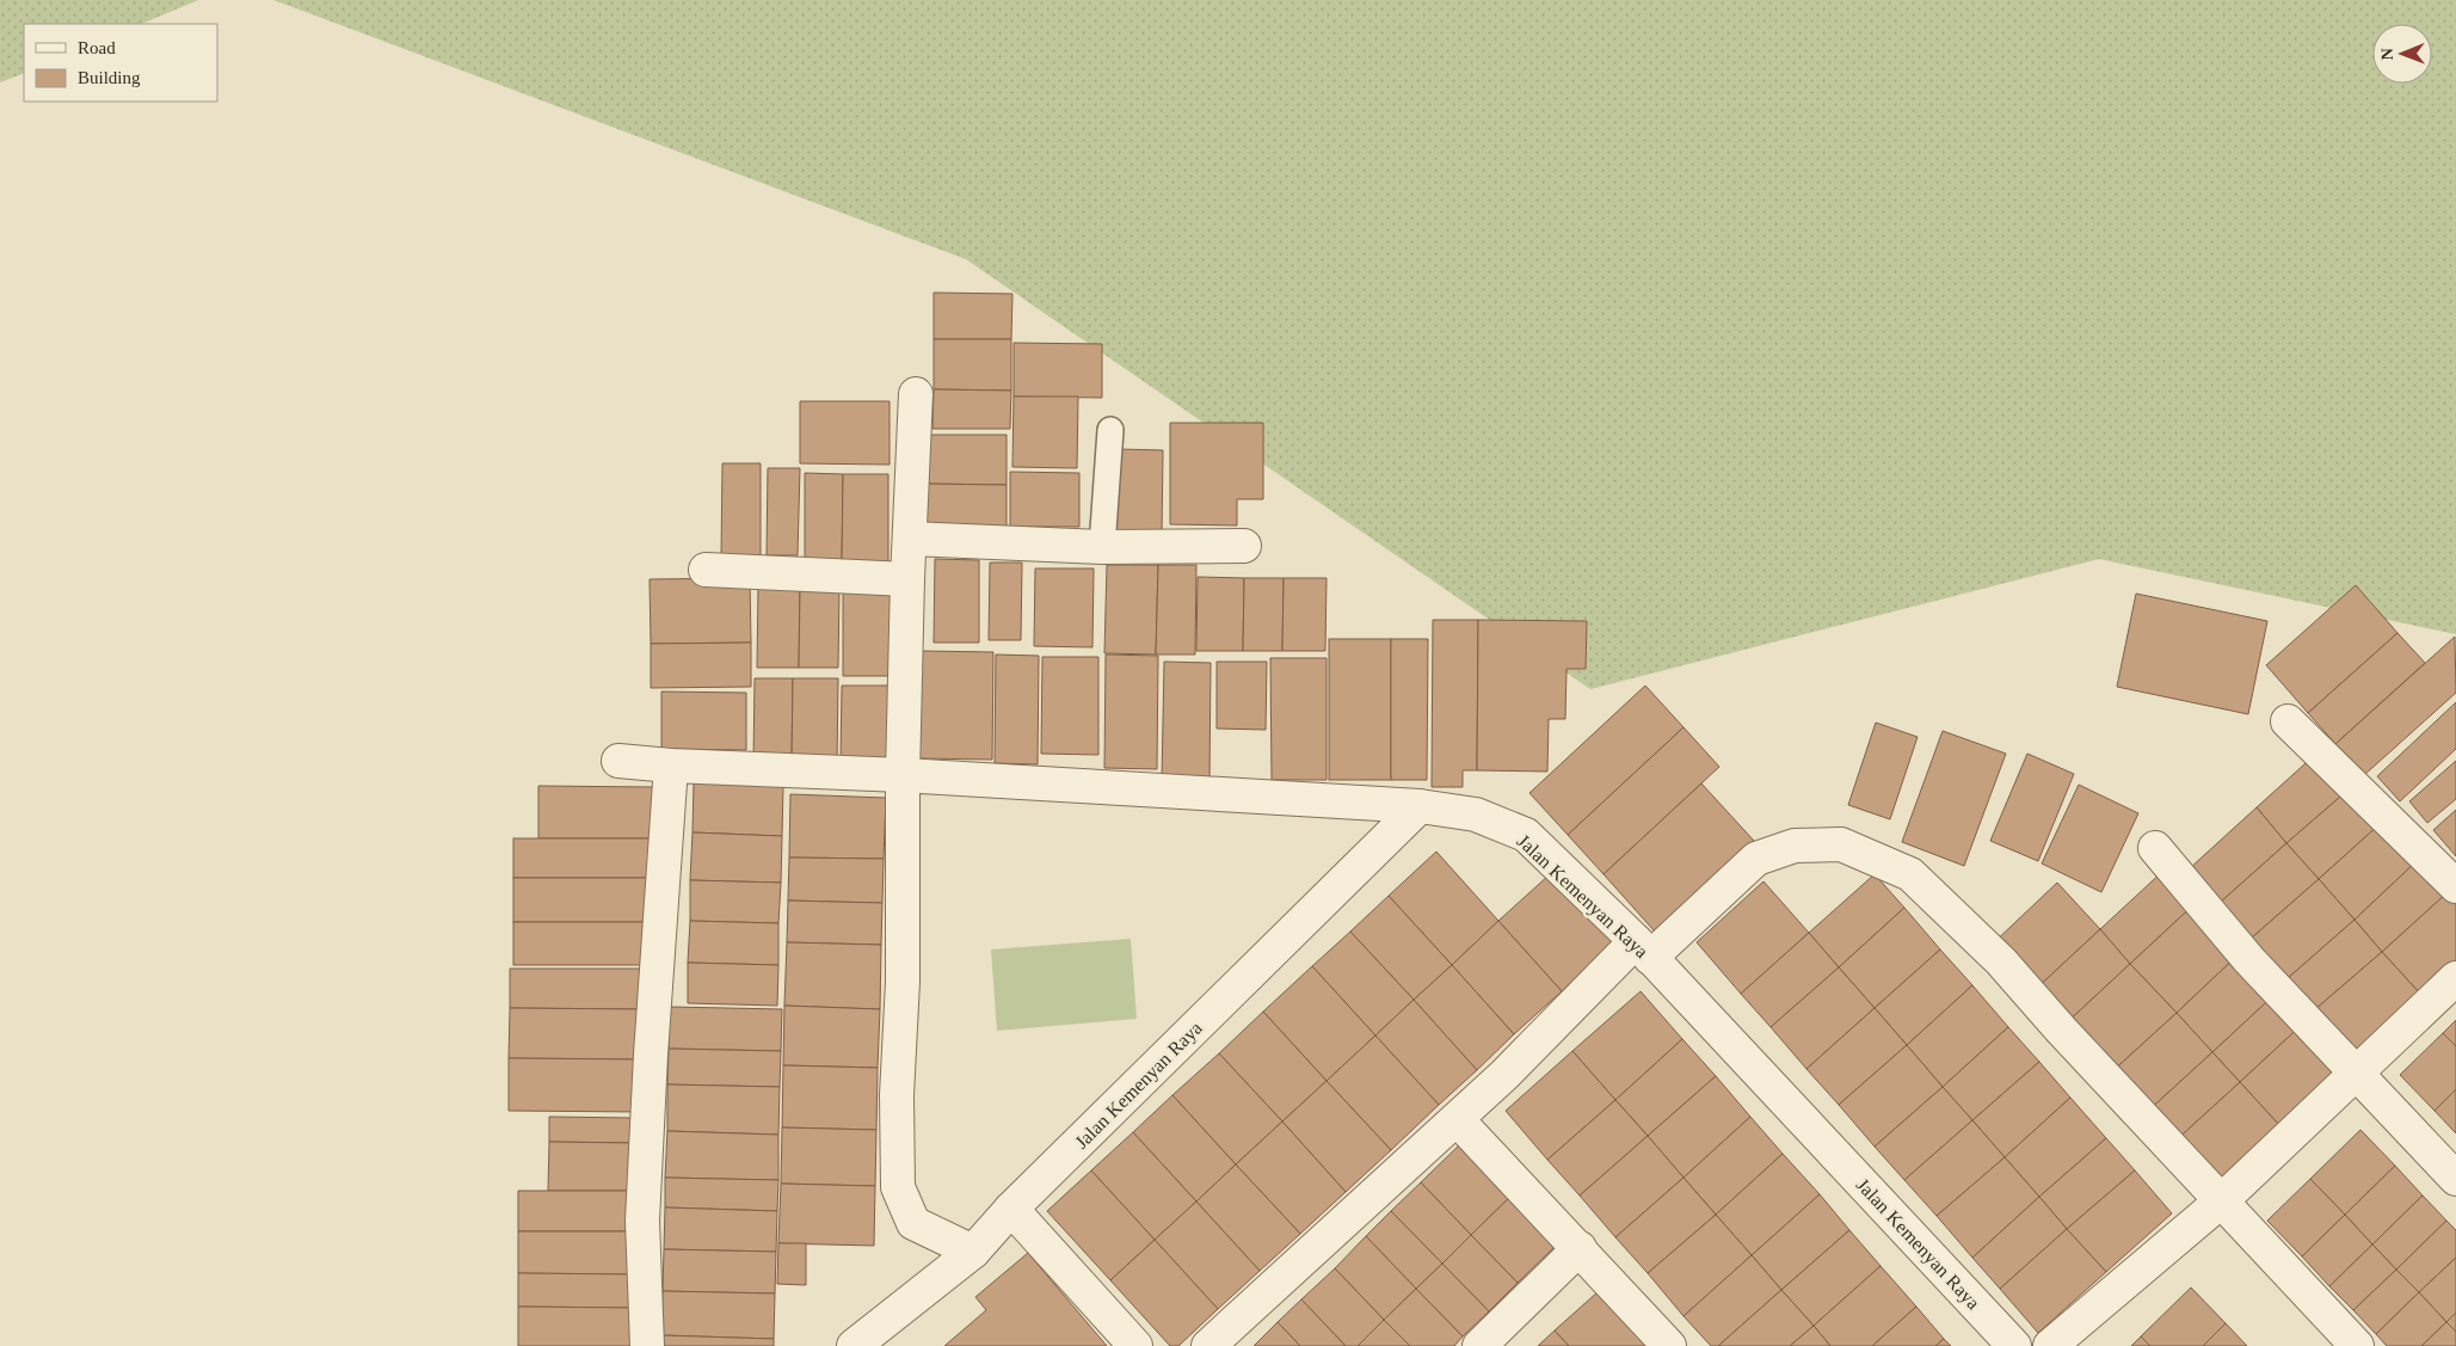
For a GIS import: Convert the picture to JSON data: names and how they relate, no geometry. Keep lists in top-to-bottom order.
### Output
{
  "streets": {
    "street": ["Jalan Kemenyan Raya"]
  },
  "legend": ["Road", "Building"],
  "north": "left"
}
